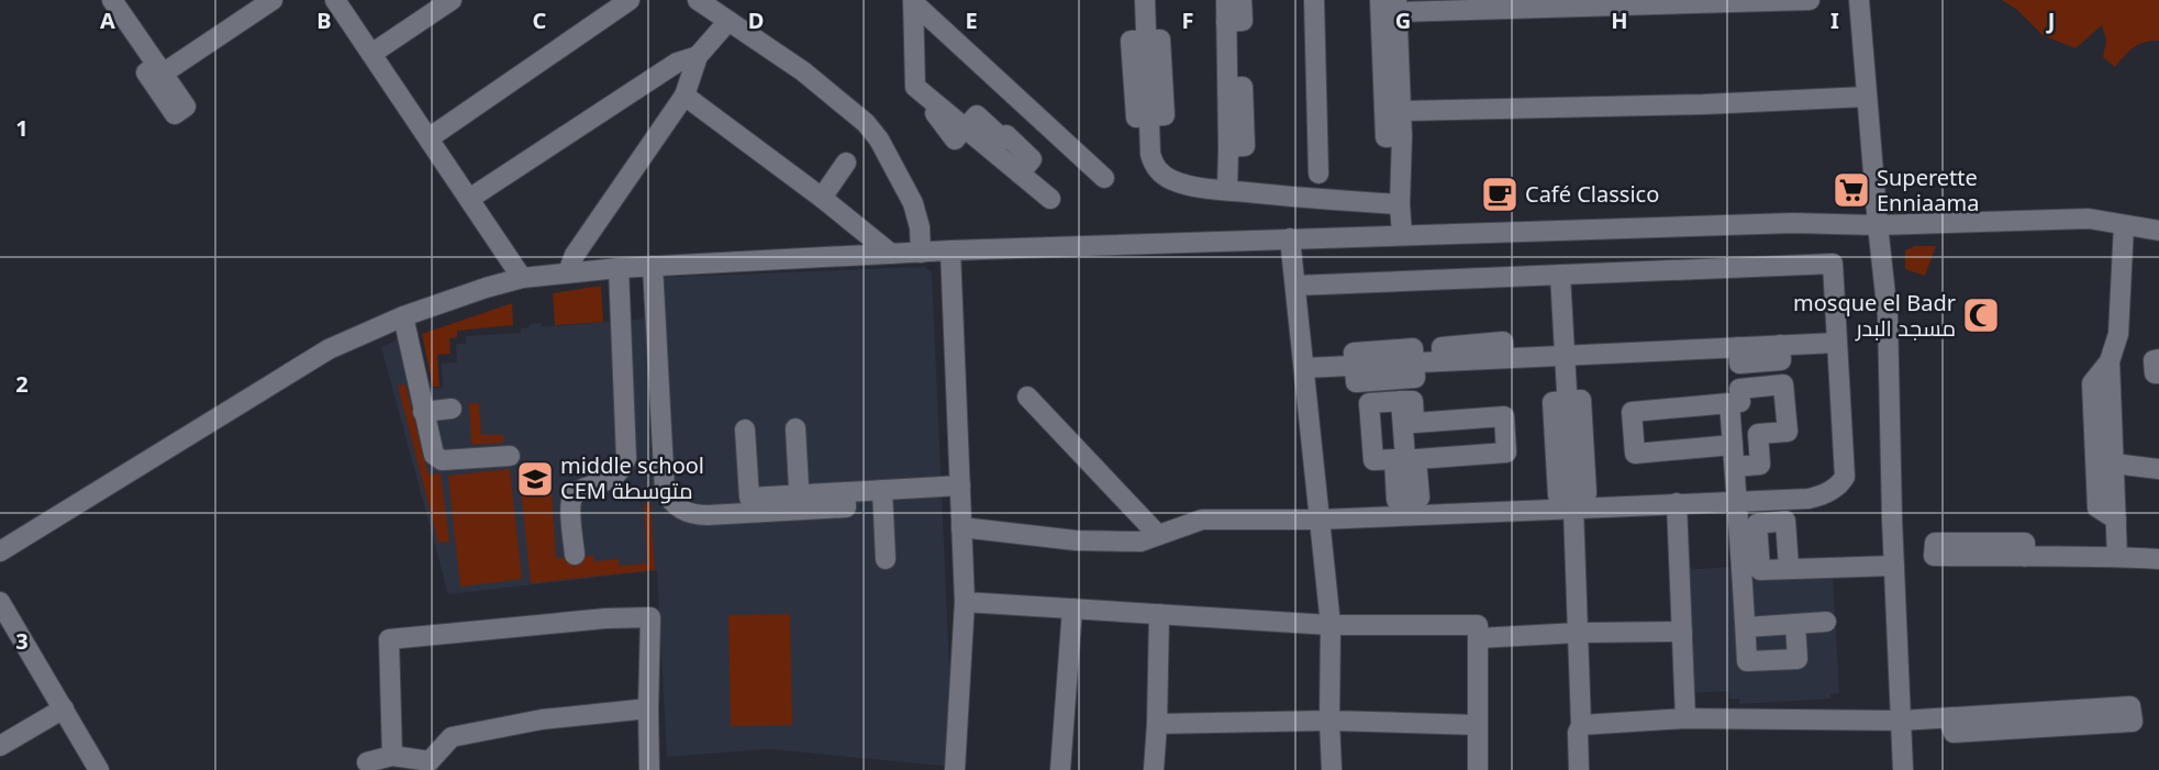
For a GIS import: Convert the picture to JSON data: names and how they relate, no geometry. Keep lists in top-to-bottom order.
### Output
{
  "places": {
    "supermarket": ["Superette Enniaama"],
    "cafe": ["Café Classico"],
    "mosque": ["mosque el Badr مسجد البدر"],
    "school or university": ["middle school CEM متوسطة"]
  },
  "grid": {
    "columns": [
      "A",
      "B",
      "C",
      "D",
      "E",
      "F",
      "G",
      "H",
      "I",
      "J"
    ],
    "rows": ["1", "2", "3"]
  }
}
